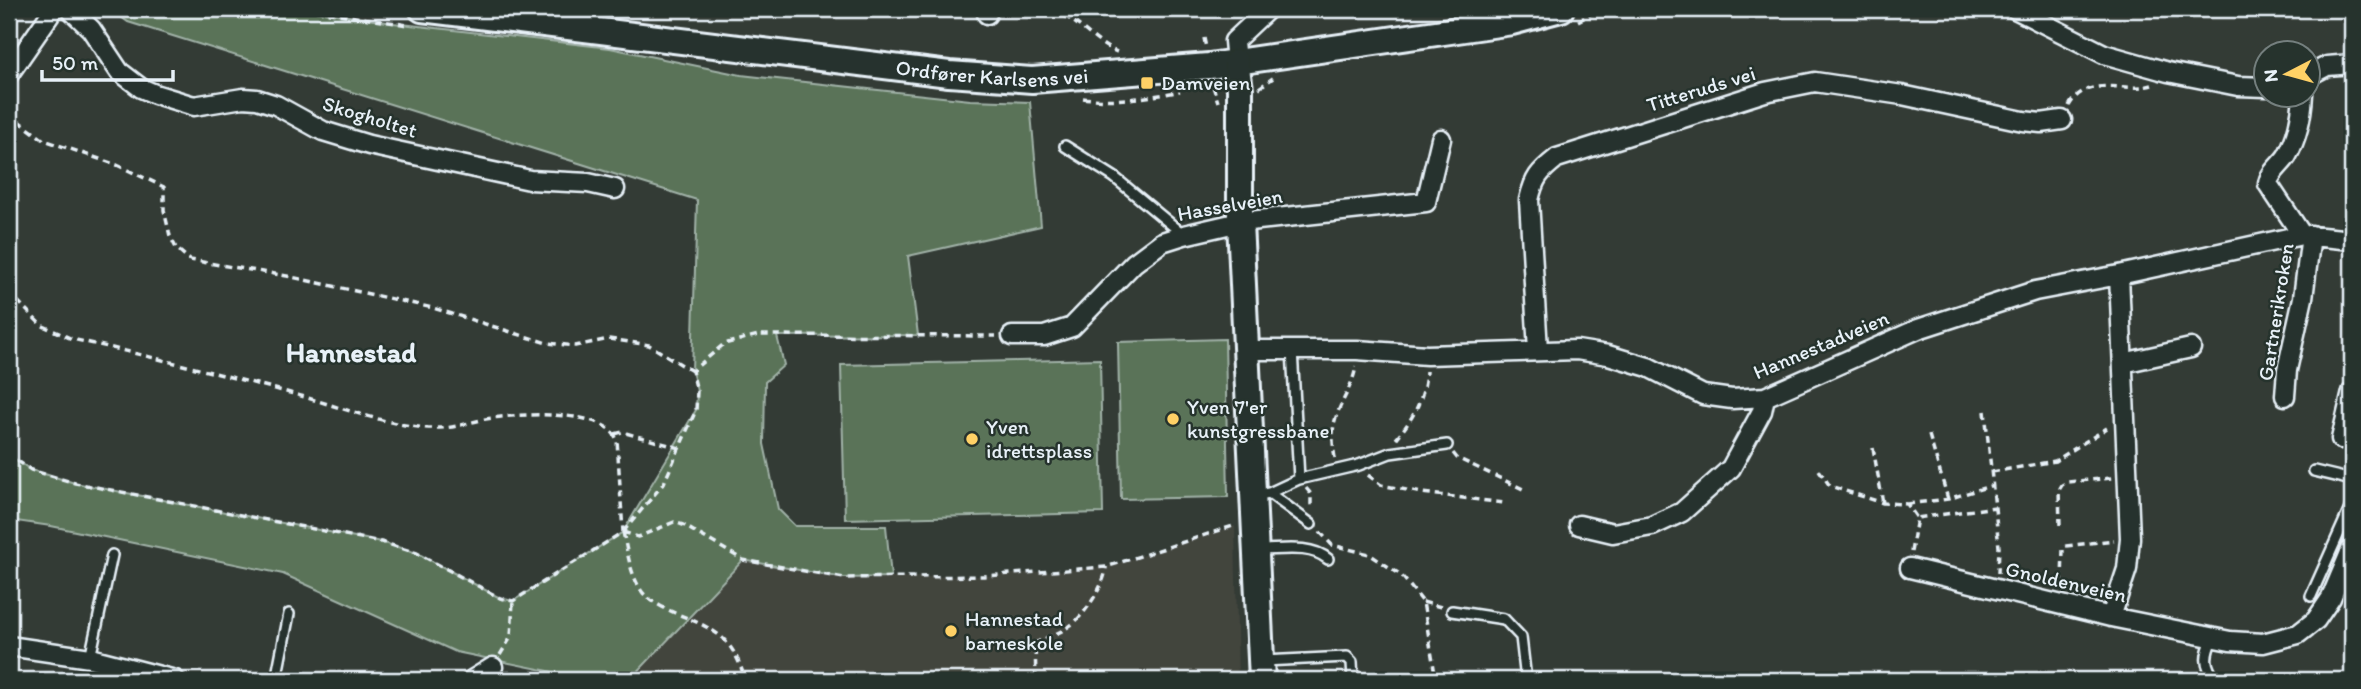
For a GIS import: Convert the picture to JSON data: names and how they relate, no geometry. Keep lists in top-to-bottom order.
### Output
{
  "streets": {
    "street": [
      "Ordfører Karlsens vei",
      "Titteruds vei",
      "Skogholtet",
      "Hasselveien",
      "Gartnerikroken",
      "Hannestadveien",
      "Gnoldenveien"
    ]
  },
  "crossings": [
    ["Titteruds vei", "Hannestadveien"],
    ["Gartnerikroken", "Hannestadveien"]
  ],
  "districts": ["Hannestad"],
  "places": {
    "transit": ["Damveien"],
    "other": ["Yven 7'er kunstgressbane", "Yven idrettsplass", "Hannestad barneskole"]
  },
  "scale_bar": "50 m",
  "north": "left"
}
